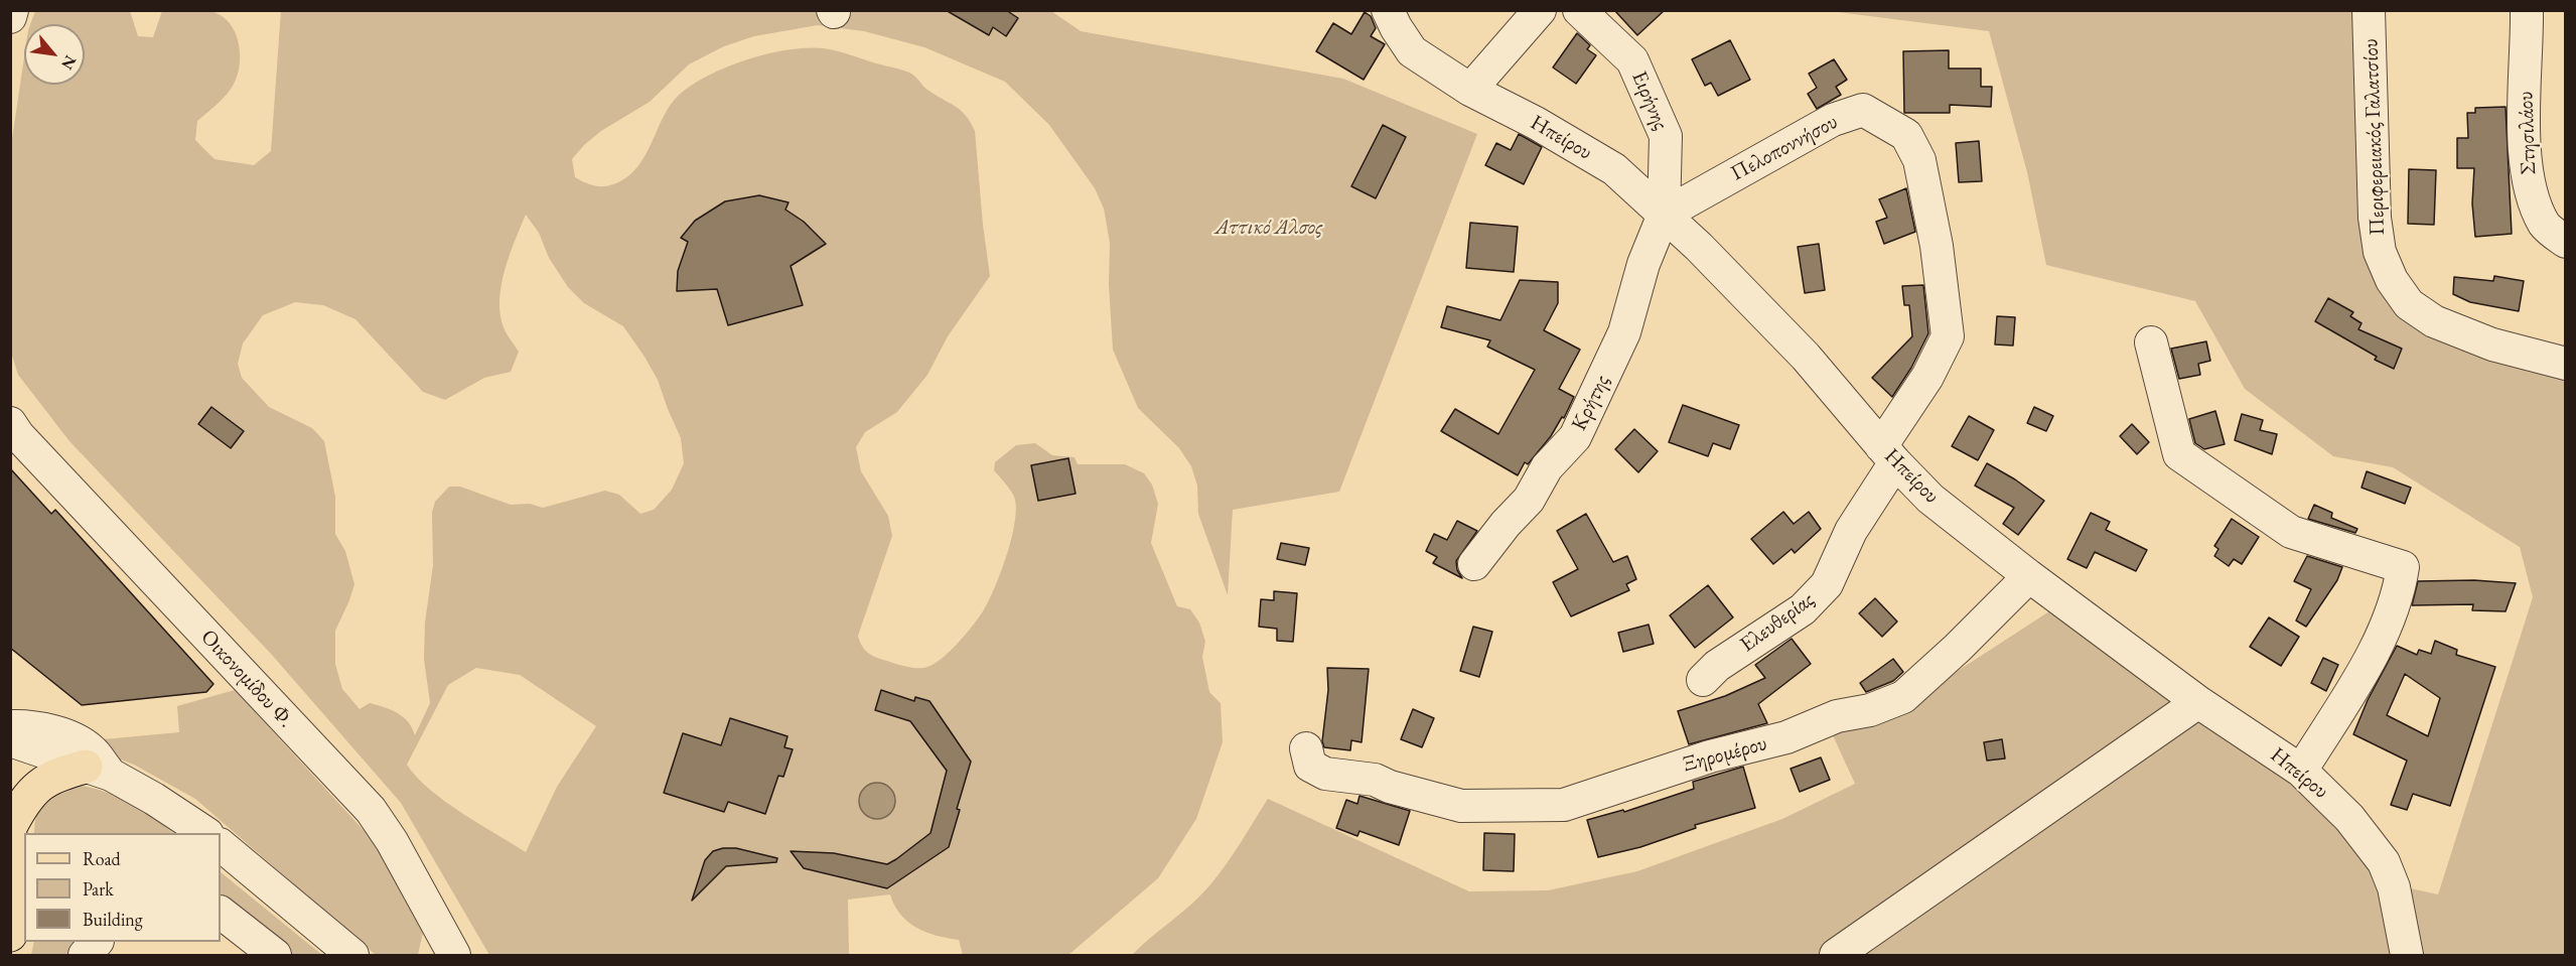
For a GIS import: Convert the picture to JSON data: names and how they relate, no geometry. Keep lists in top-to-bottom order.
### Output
{
  "streets": {
    "street": [
      "Ειρήνης",
      "Στησιλάου",
      "Περιφερειακός Γαλατσίου",
      "Ηπείρου",
      "Πελοποννήσου",
      "Κρήτης",
      "Ελευθερίας",
      "Οικονομίδου Φ.",
      "Ξηρομέρου"
    ]
  },
  "crossings": [
    ["Ειρήνης", "Ηπείρου"],
    ["Ειρήνης", "Πελοποννήσου"],
    ["Ειρήνης", "Κρήτης"],
    ["Ηπείρου", "Πελοποννήσου"],
    ["Ηπείρου", "Κρήτης"],
    ["Ηπείρου", "Ελευθερίας"],
    ["Ηπείρου", "Ξηρομέρου"],
    ["Πελοποννήσου", "Κρήτης"],
    ["Πελοποννήσου", "Ελευθερίας"]
  ],
  "parks": ["Αττικό Άλσος"],
  "legend": ["Road", "Park", "Building"],
  "north": "bottom right"
}
